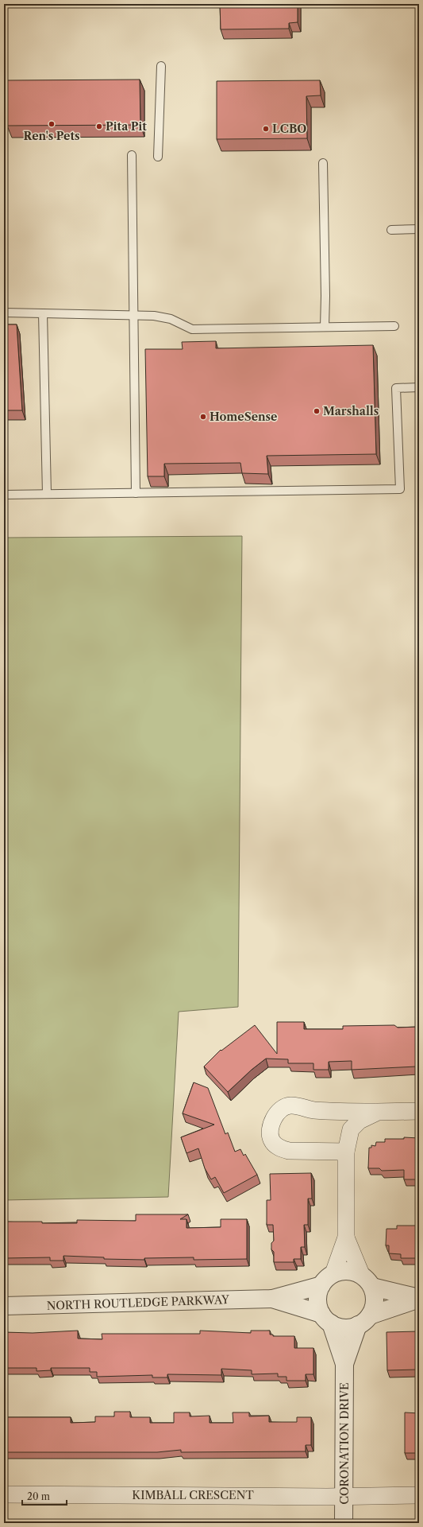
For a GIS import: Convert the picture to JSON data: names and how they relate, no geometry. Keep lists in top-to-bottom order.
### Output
{
  "streets": {
    "street": ["NORTH ROUTLEDGE PARKWAY", "CORONATION DRIVE", "KIMBALL CRESCENT"]
  },
  "crossings": [
    ["NORTH ROUTLEDGE PARKWAY", "CORONATION DRIVE"],
    ["CORONATION DRIVE", "KIMBALL CRESCENT"]
  ],
  "places": [
    "Ren's Pets",
    "Pita Pit",
    "LCBO",
    "Marshalls",
    "HomeSense"
  ],
  "scale_bar": "20 m"
}
